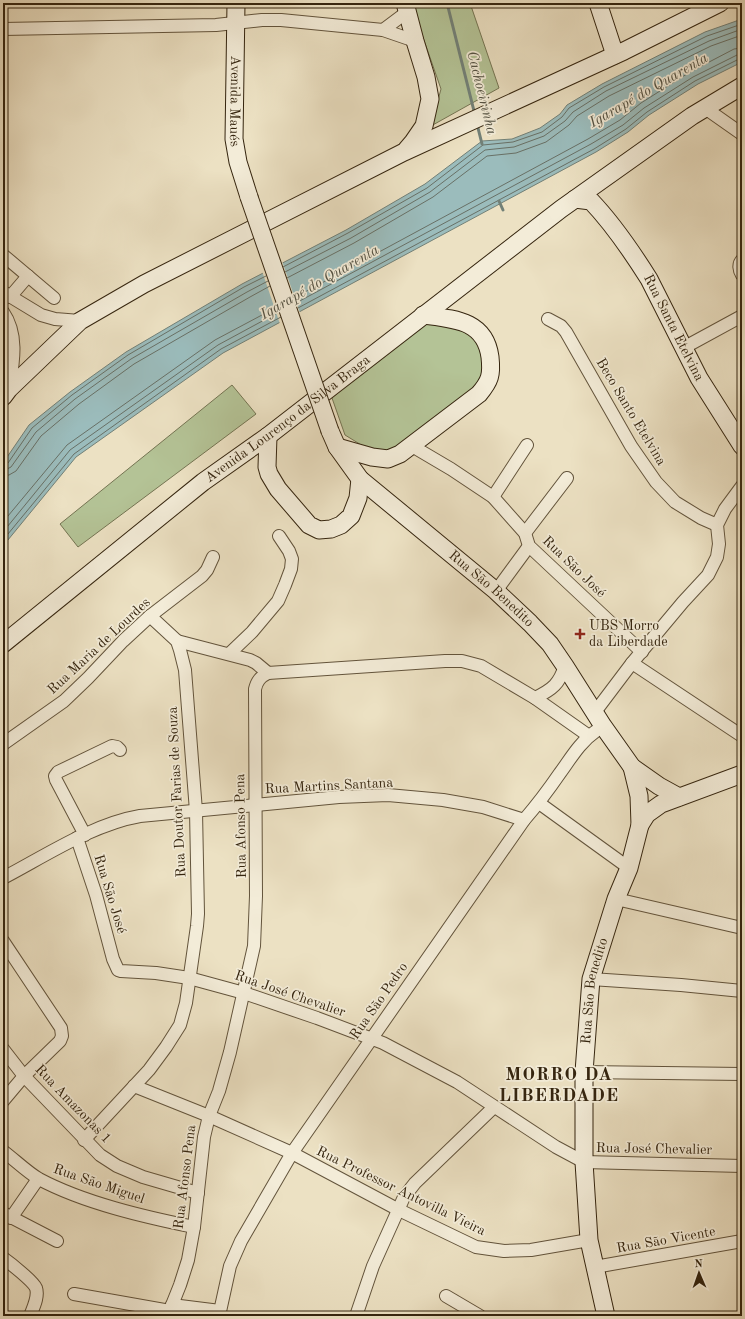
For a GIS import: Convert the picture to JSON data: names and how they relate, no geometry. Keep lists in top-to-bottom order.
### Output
{
  "streets": {
    "street": [
      "Avenida Maués",
      "Rua Santa Etelvina",
      "Beco Santo Etelvina",
      "Avenida Lourenço da Silva Braga",
      "Rua São José",
      "Rua São Benedito",
      "Rua Maria de Lourdes",
      "Rua Martins Santana",
      "Rua Doutor Farias de Souza",
      "Rua Afonso Pena",
      "Rua José Chevalier",
      "Rua São Pedro",
      "Rua Amazonas 1",
      "Rua São Miguel",
      "Rua Professor Antovilla Vieira",
      "Rua São Vicente"
    ]
  },
  "crossings": [
    ["Avenida Maués", "Rua São Benedito"],
    ["Rua Santa Etelvina", "Avenida Lourenço da Silva Braga"],
    ["Beco Santo Etelvina", "Rua São Pedro"],
    ["Rua São José", "Rua Martins Santana"],
    ["Rua São José", "Rua José Chevalier"],
    ["Rua São José", "Rua São Pedro"],
    ["Rua São Benedito", "Rua José Chevalier"],
    ["Rua São Benedito", "Rua São Pedro"],
    ["Rua São Benedito", "Rua Professor Antovilla Vieira"],
    ["Rua São Benedito", "Rua São Vicente"],
    ["Rua Maria de Lourdes", "Rua Doutor Farias de Souza"],
    ["Rua Martins Santana", "Rua Doutor Farias de Souza"],
    ["Rua Martins Santana", "Rua Afonso Pena"],
    ["Rua Martins Santana", "Rua São Pedro"],
    ["Rua Doutor Farias de Souza", "Rua José Chevalier"],
    ["Rua Doutor Farias de Souza", "Rua Amazonas 1"],
    ["Rua Doutor Farias de Souza", "Rua Professor Antovilla Vieira"],
    ["Rua Afonso Pena", "Rua José Chevalier"],
    ["Rua Afonso Pena", "Rua Amazonas 1"],
    ["Rua Afonso Pena", "Rua São Miguel"],
    ["Rua Afonso Pena", "Rua Professor Antovilla Vieira"],
    ["Rua José Chevalier", "Rua São Pedro"],
    ["Rua São Pedro", "Rua Professor Antovilla Vieira"]
  ],
  "districts": ["MORRO DA LIBERDADE"],
  "water": ["Igarapé do Quarenta", "Cachoeirinha"],
  "places": {
    "health": ["UBS Morro da Liberdade"]
  },
  "north": "top"
}
